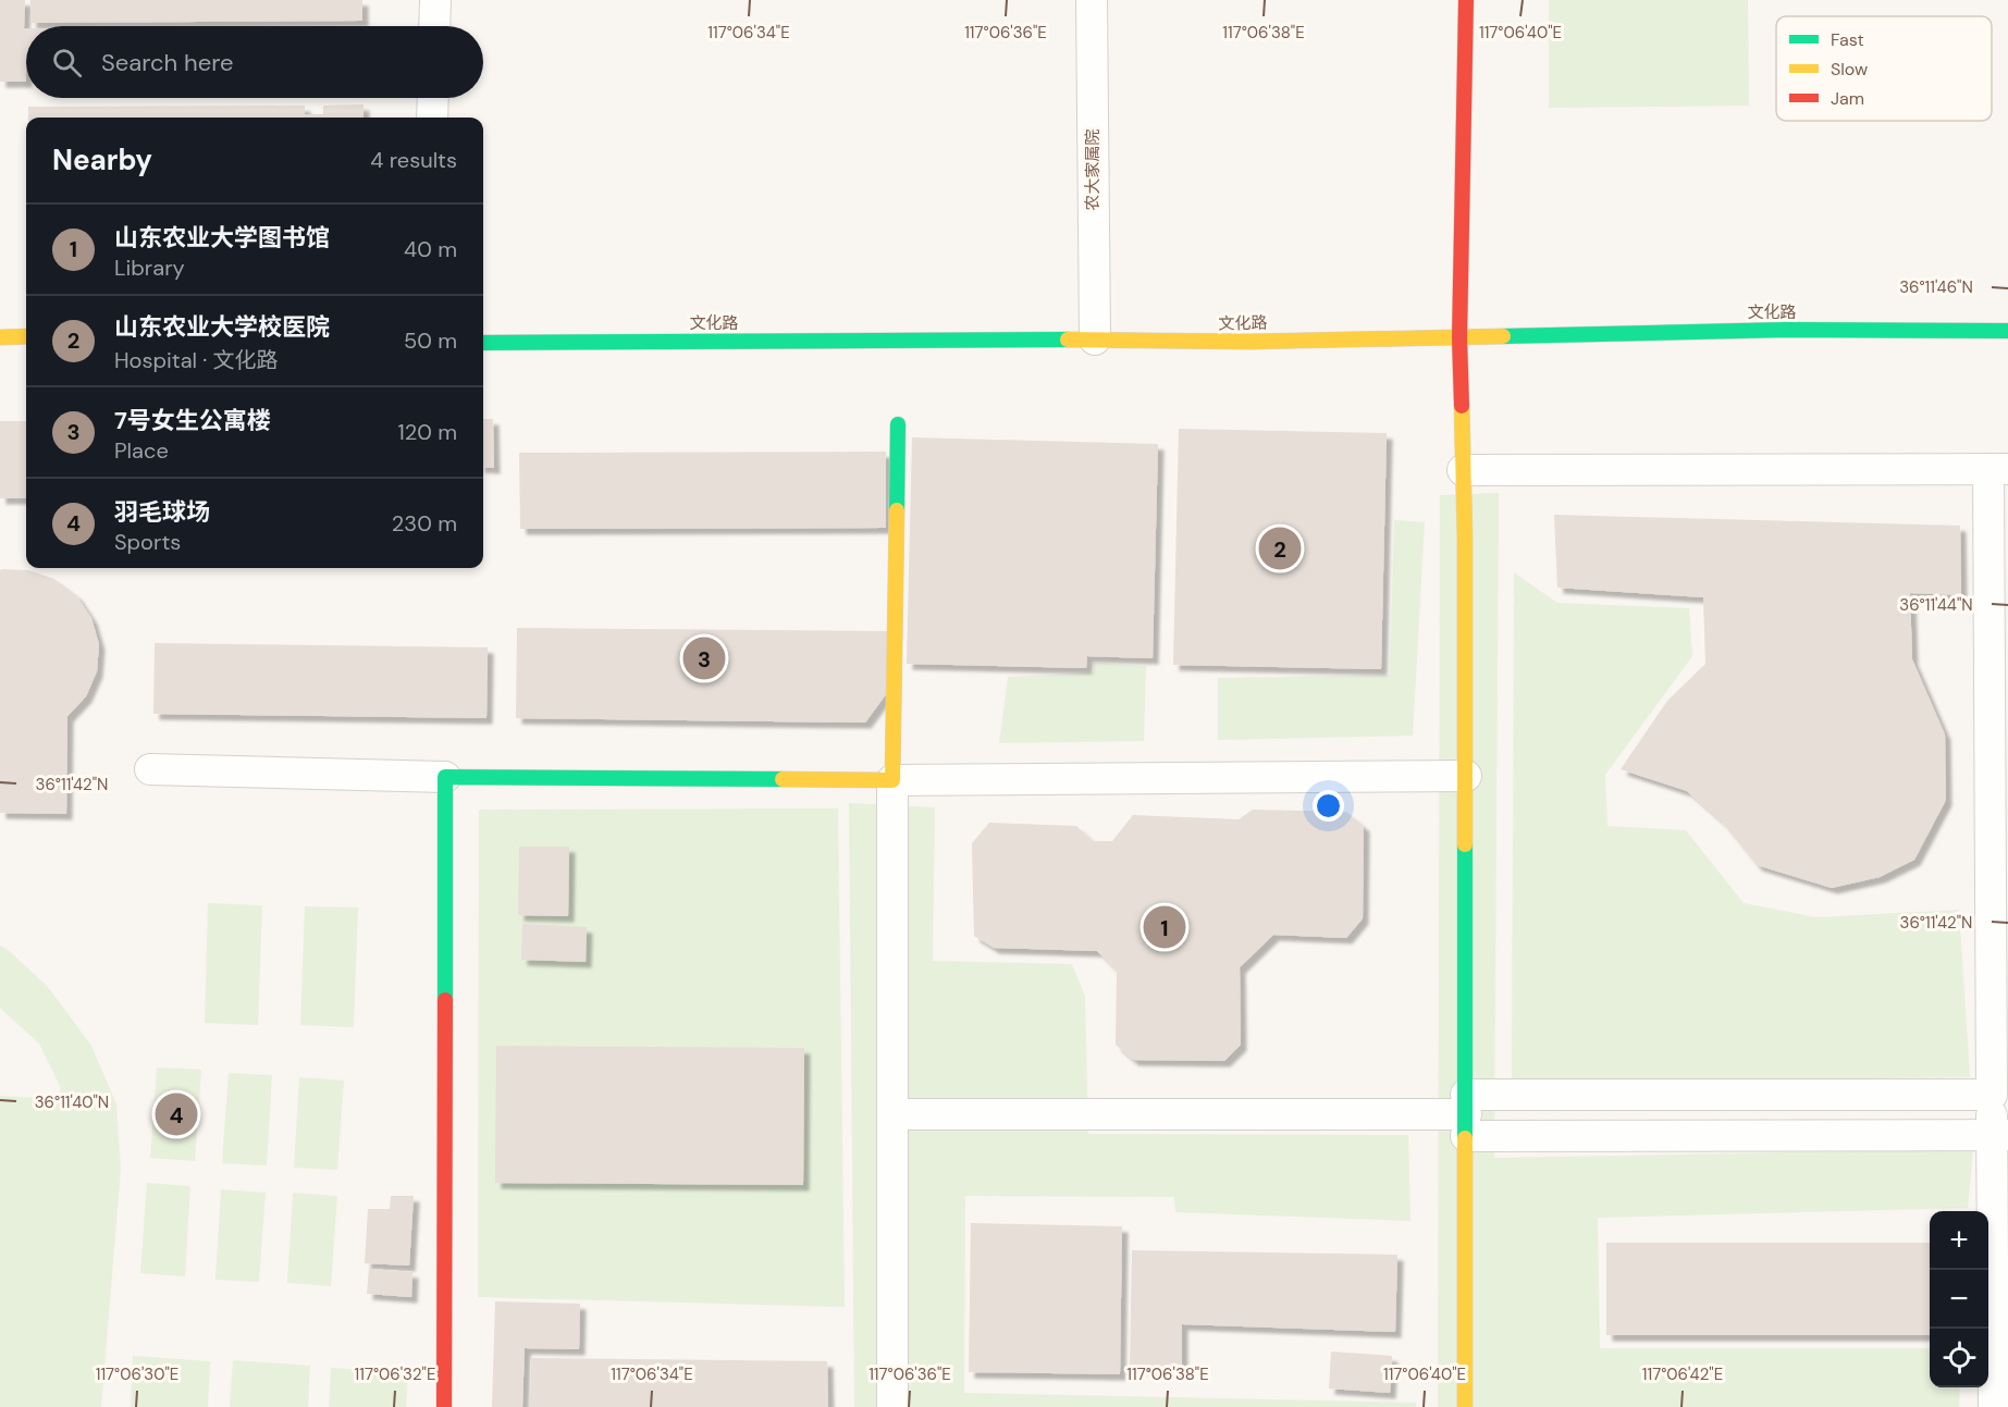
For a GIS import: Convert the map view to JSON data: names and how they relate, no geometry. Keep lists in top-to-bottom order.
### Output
{
  "streets": {
    "street": ["农大家属院", "文化路"]
  },
  "crossings": [
    ["农大家属院", "文化路"]
  ],
  "legend": ["Fast", "Slow", "Jam"],
  "page": {
    "search": "Search here",
    "heading": ["Nearby", "4 results"],
    "list": [
      {
        "mark": "1",
        "name": "山东农业大学图书馆",
        "note": "Library",
        "value": "40 m"
      },
      {
        "mark": "2",
        "name": "山东农业大学校医院",
        "note": "Hospital · 文化路",
        "value": "50 m"
      },
      {
        "mark": "3",
        "name": "7号女生公寓楼",
        "note": "Place",
        "value": "120 m"
      },
      {
        "mark": "4",
        "name": "羽毛球场",
        "note": "Sports",
        "value": "230 m"
      }
    ],
    "pins": [
      "2",
      "3",
      "1",
      "4"
    ],
    "map_buttons": ["+", "−"]
  },
  "coordinates": [
    "117°06'34\"E",
    "117°06'36\"E",
    "117°06'38\"E",
    "117°06'40\"E",
    "36°11'46\"N",
    "36°11'44\"N",
    "36°11'42\"N",
    "36°11'40\"N",
    "117°06'30\"E",
    "117°06'32\"E",
    "117°06'42\"E"
  ]
}
